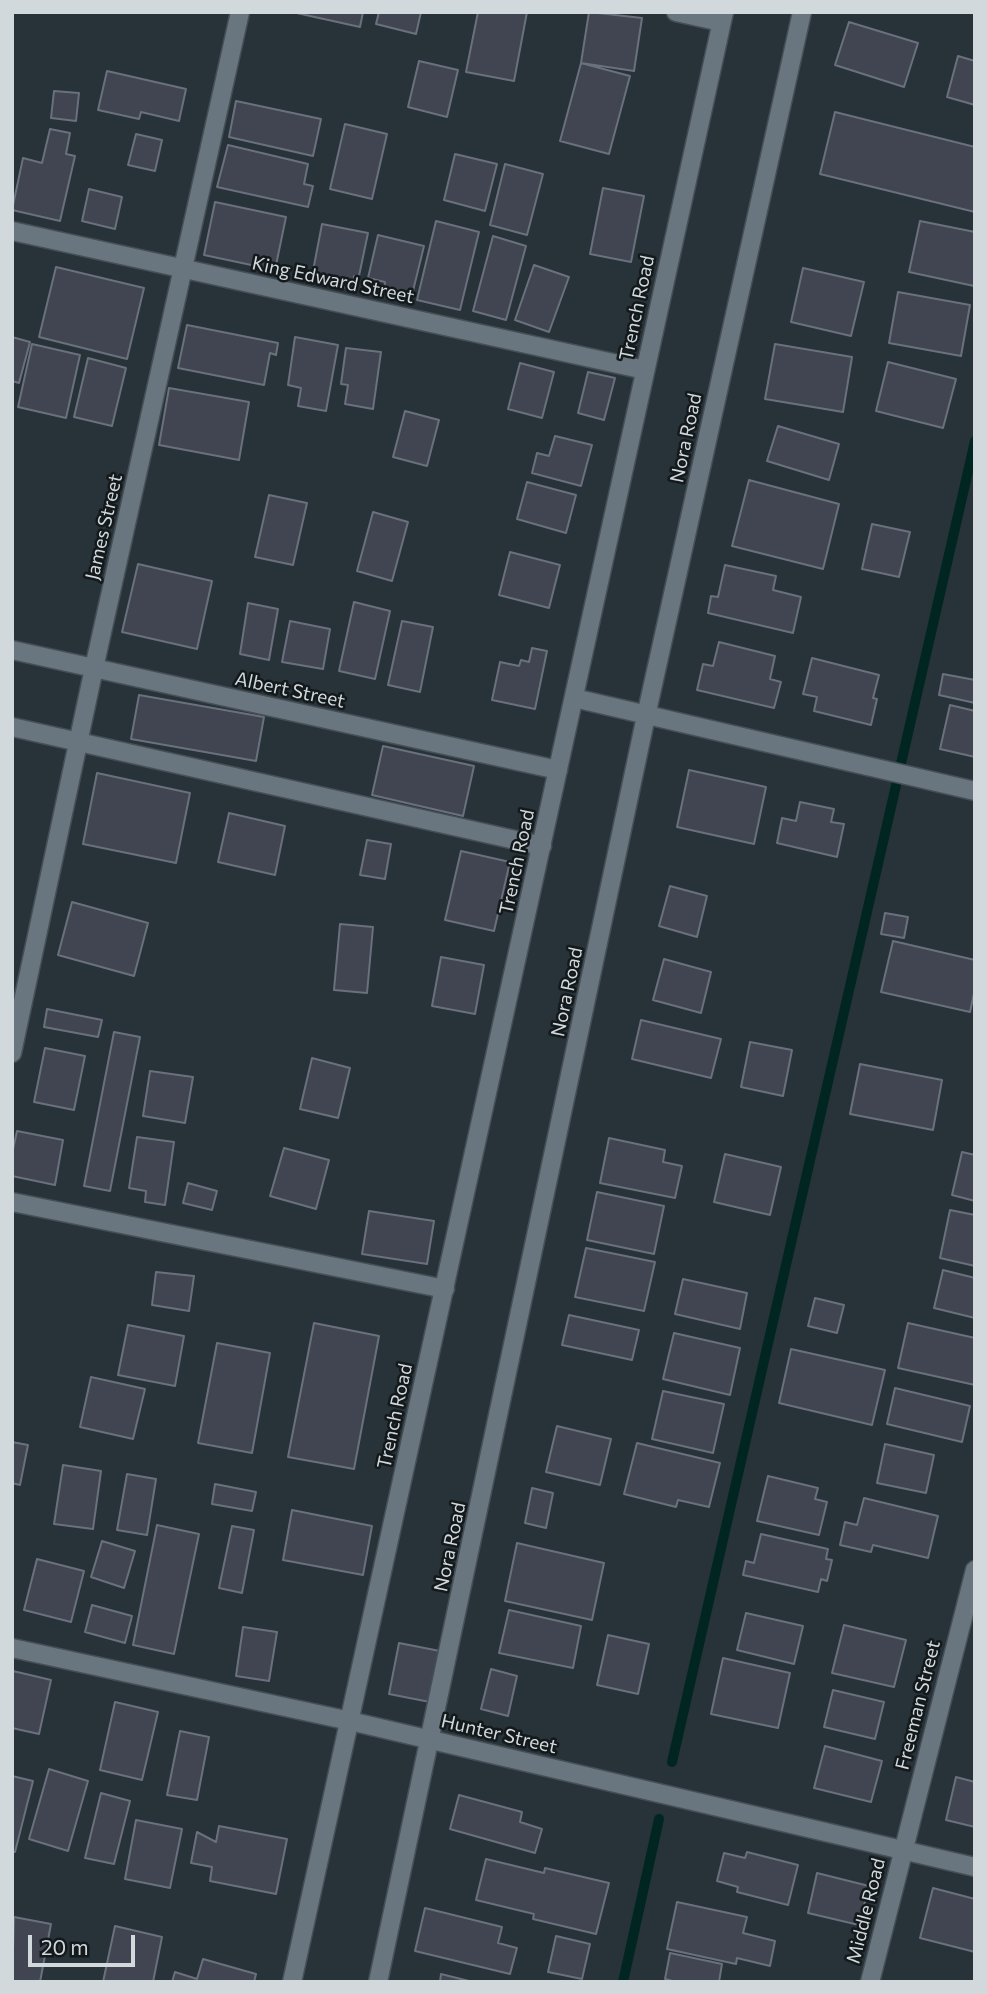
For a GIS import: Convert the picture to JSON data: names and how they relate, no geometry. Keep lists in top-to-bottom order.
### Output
{
  "streets": {
    "street": [
      "King Edward Street",
      "Trench Road",
      "Nora Road",
      "James Street",
      "Albert Street",
      "Freeman Street",
      "Hunter Street",
      "Middle Road"
    ]
  },
  "crossings": [
    ["King Edward Street", "Trench Road"],
    ["King Edward Street", "James Street"],
    ["Trench Road", "Albert Street"],
    ["Trench Road", "Hunter Street"],
    ["Nora Road", "Hunter Street"],
    ["James Street", "Albert Street"],
    ["Freeman Street", "Hunter Street"],
    ["Freeman Street", "Middle Road"],
    ["Hunter Street", "Middle Road"]
  ],
  "scale_bar": "20 m"
}
